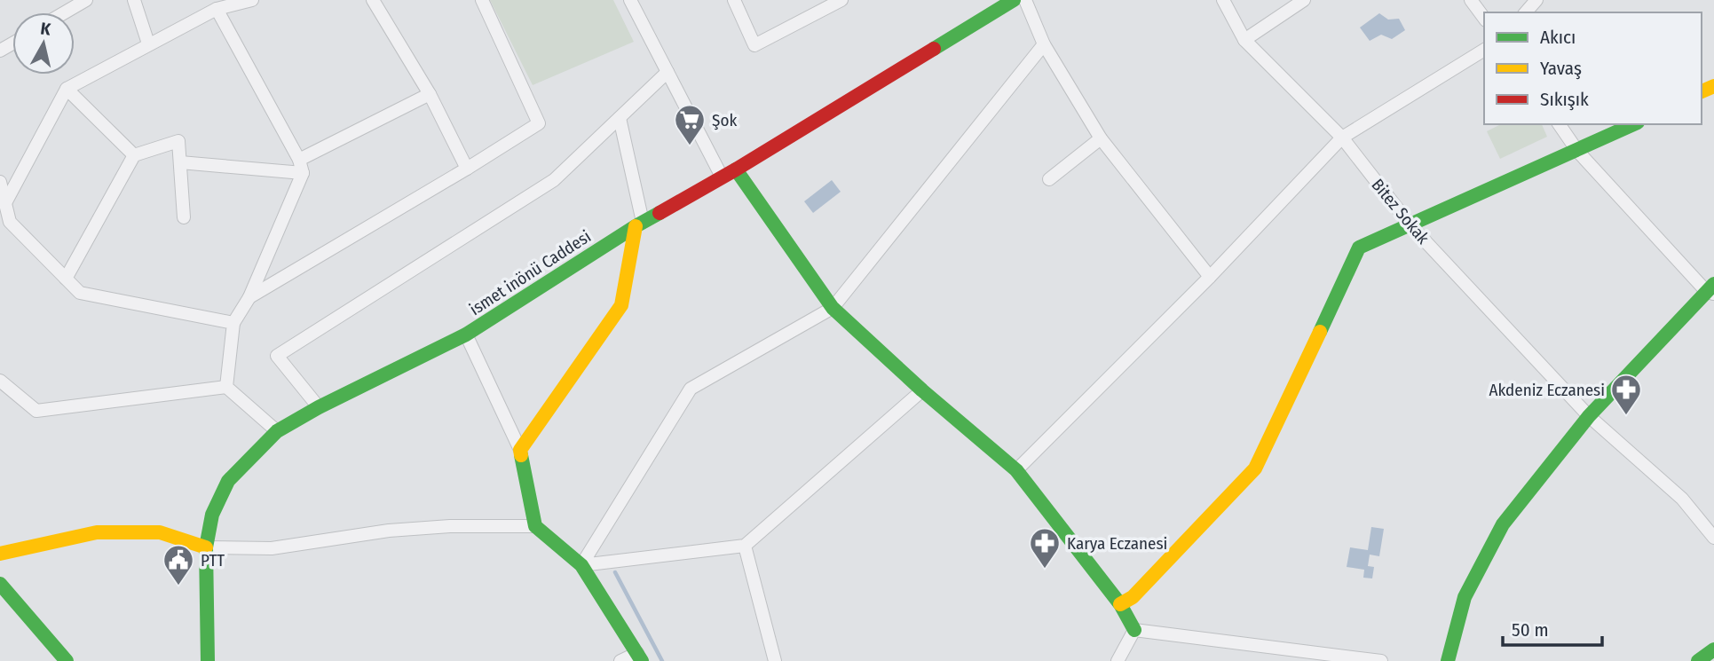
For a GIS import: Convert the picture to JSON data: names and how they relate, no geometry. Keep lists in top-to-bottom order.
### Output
{
  "streets": {
    "street": ["Bitez Sokak", "ismet inönü Caddesi"]
  },
  "places": {
    "supermarket": ["Şok"],
    "pharmacy": ["Akdeniz Eczanesi", "Karya Eczanesi"],
    "public building": ["PTT"]
  },
  "legend": ["Akıcı", "Yavaş", "Sıkışık"],
  "scale_bar": "50 m",
  "north": "top"
}
